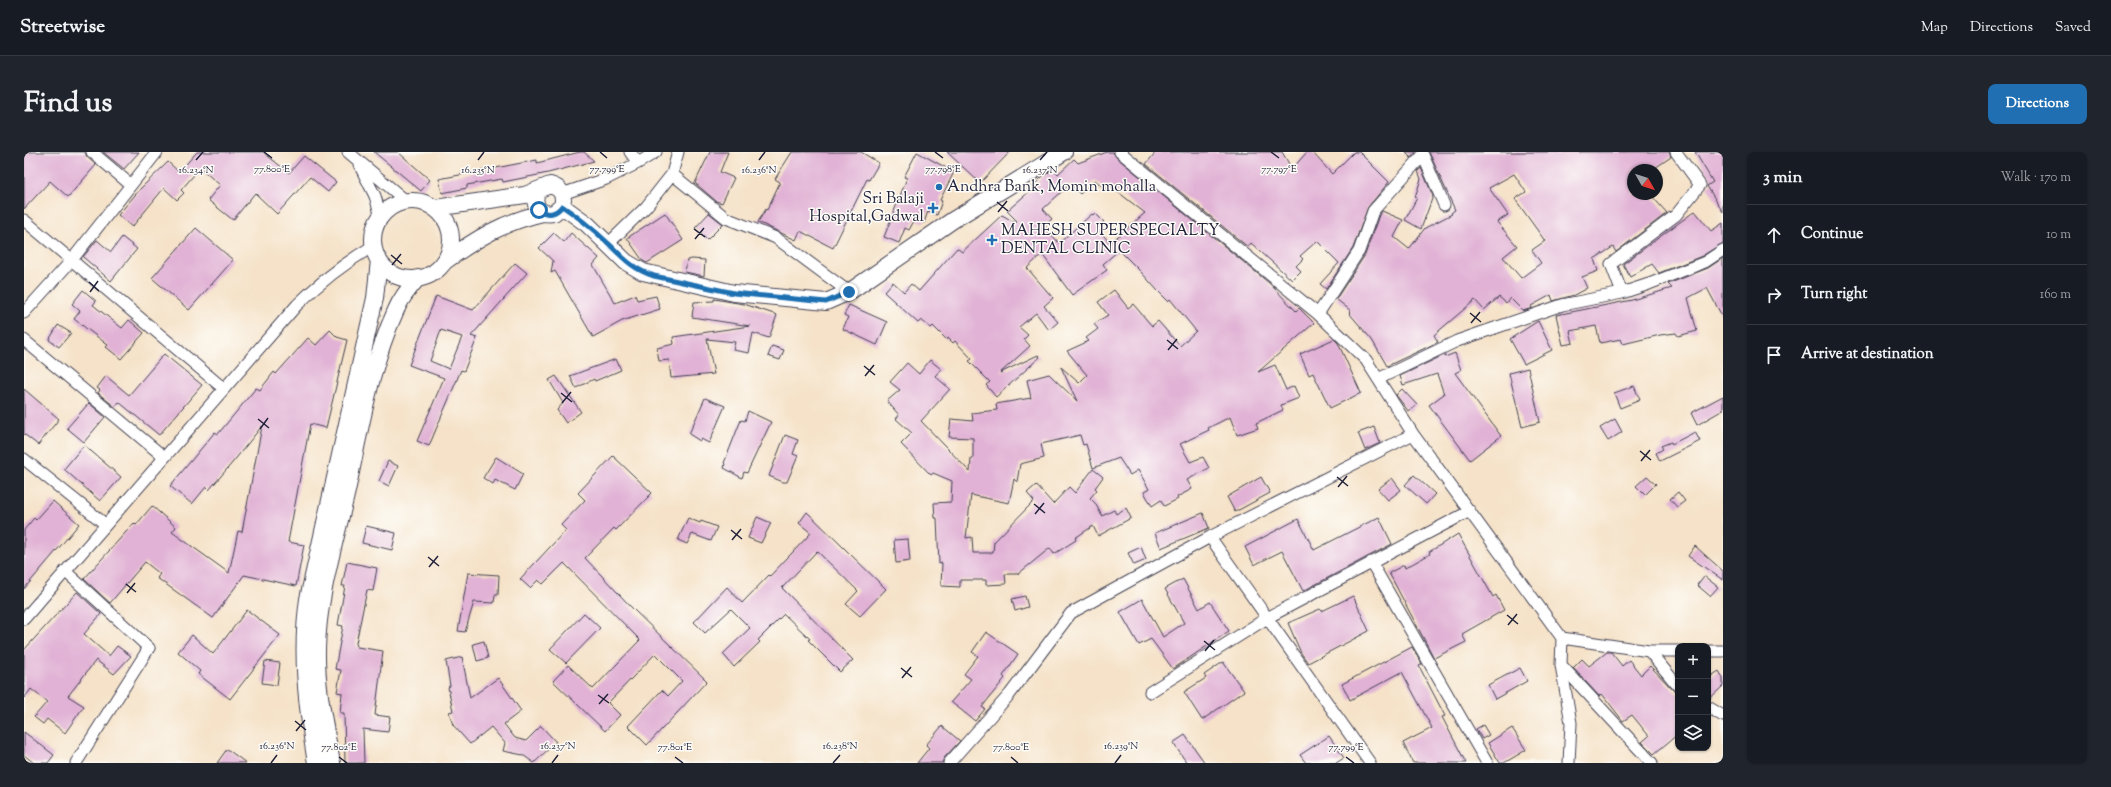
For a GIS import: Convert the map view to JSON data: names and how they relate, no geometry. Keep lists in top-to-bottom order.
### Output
{
  "places": {
    "other": ["Andhra Bank, Momin mohalla"],
    "health": ["Sri Balaji Hospital,Gadwal", "MAHESH SUPERSPECIALTY DENTAL CLINIC"]
  },
  "north": "bottom right",
  "page": {
    "header": "Streetwise",
    "nav": ["Map", "Directions", "Saved"],
    "title": "Find us",
    "buttons": "Directions",
    "heading": ["3 min", "Walk · 170 m"],
    "list": [
      ["Continue", "10 m"],
      ["Turn right", "160 m"],
      "Arrive at destination"
    ],
    "map_buttons": ["+", "−"]
  },
  "coordinates": [
    "77.800°E",
    "77.798°E",
    "77.799°E",
    "77.797°E",
    "16.234°N",
    "16.235°N",
    "16.236°N",
    "16.237°N",
    "16.238°N",
    "16.239°N",
    "77.802°E",
    "77.801°E"
  ]
}
